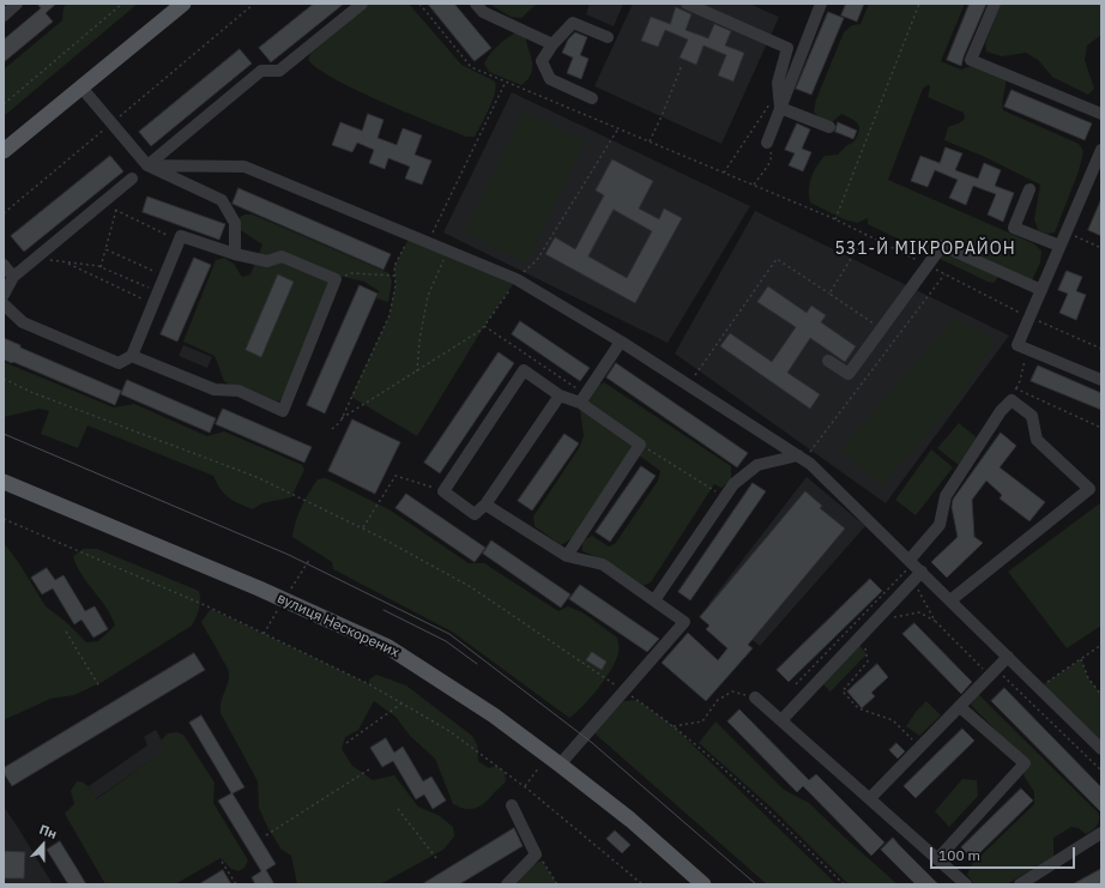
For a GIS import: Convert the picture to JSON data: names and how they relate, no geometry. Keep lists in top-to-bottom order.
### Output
{
  "streets": {
    "main road": ["вулиця Нескорених"]
  },
  "districts": ["531-Й МІКРОРАЙОН"],
  "scale_bar": "100 m",
  "north": "top"
}
